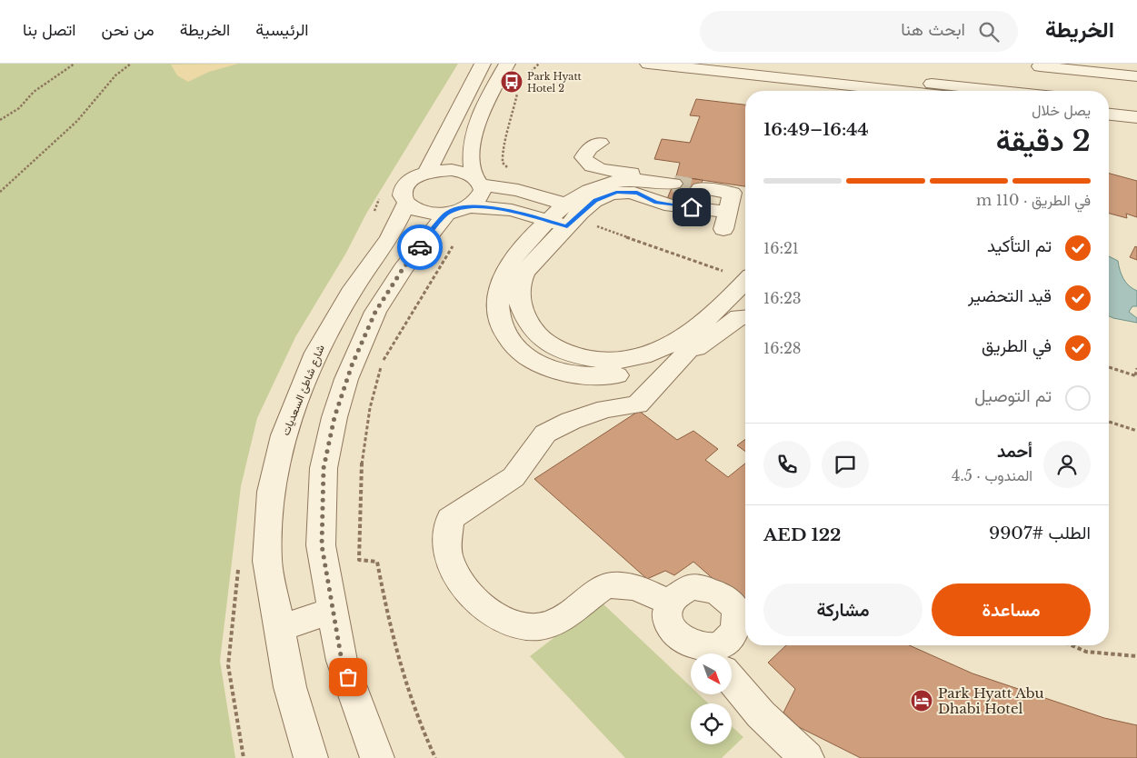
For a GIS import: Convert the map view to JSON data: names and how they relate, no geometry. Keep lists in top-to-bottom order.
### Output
{
  "streets": {
    "street": ["شارع شاطئ السعديات"]
  },
  "places": {
    "bus stop": ["Park Hyatt Hotel 2"],
    "hotel": ["Park Hyatt Abu Dhabi Hotel"]
  },
  "north": "bottom right",
  "page": {
    "header": "الخريطة",
    "search": "ابحث هنا",
    "nav": [
      "الرئيسية",
      "الخريطة",
      "من نحن",
      "اتصل بنا"
    ],
    "heading": ["2 دقيقة", "يصل خلال", "16:44–16:49"],
    "panel": [
      "أحمد",
      "المندوب · 4.5",
      "الطلب #9907",
      "AED 122"
    ],
    "bar": "في الطريق · 110 m",
    "list": [
      ["تم التأكيد", "16:21"],
      ["قيد التحضير", "16:23"],
      ["في الطريق", "16:28"],
      "تم التوصيل"
    ],
    "buttons": ["مساعدة", "مشاركة"]
  }
}
